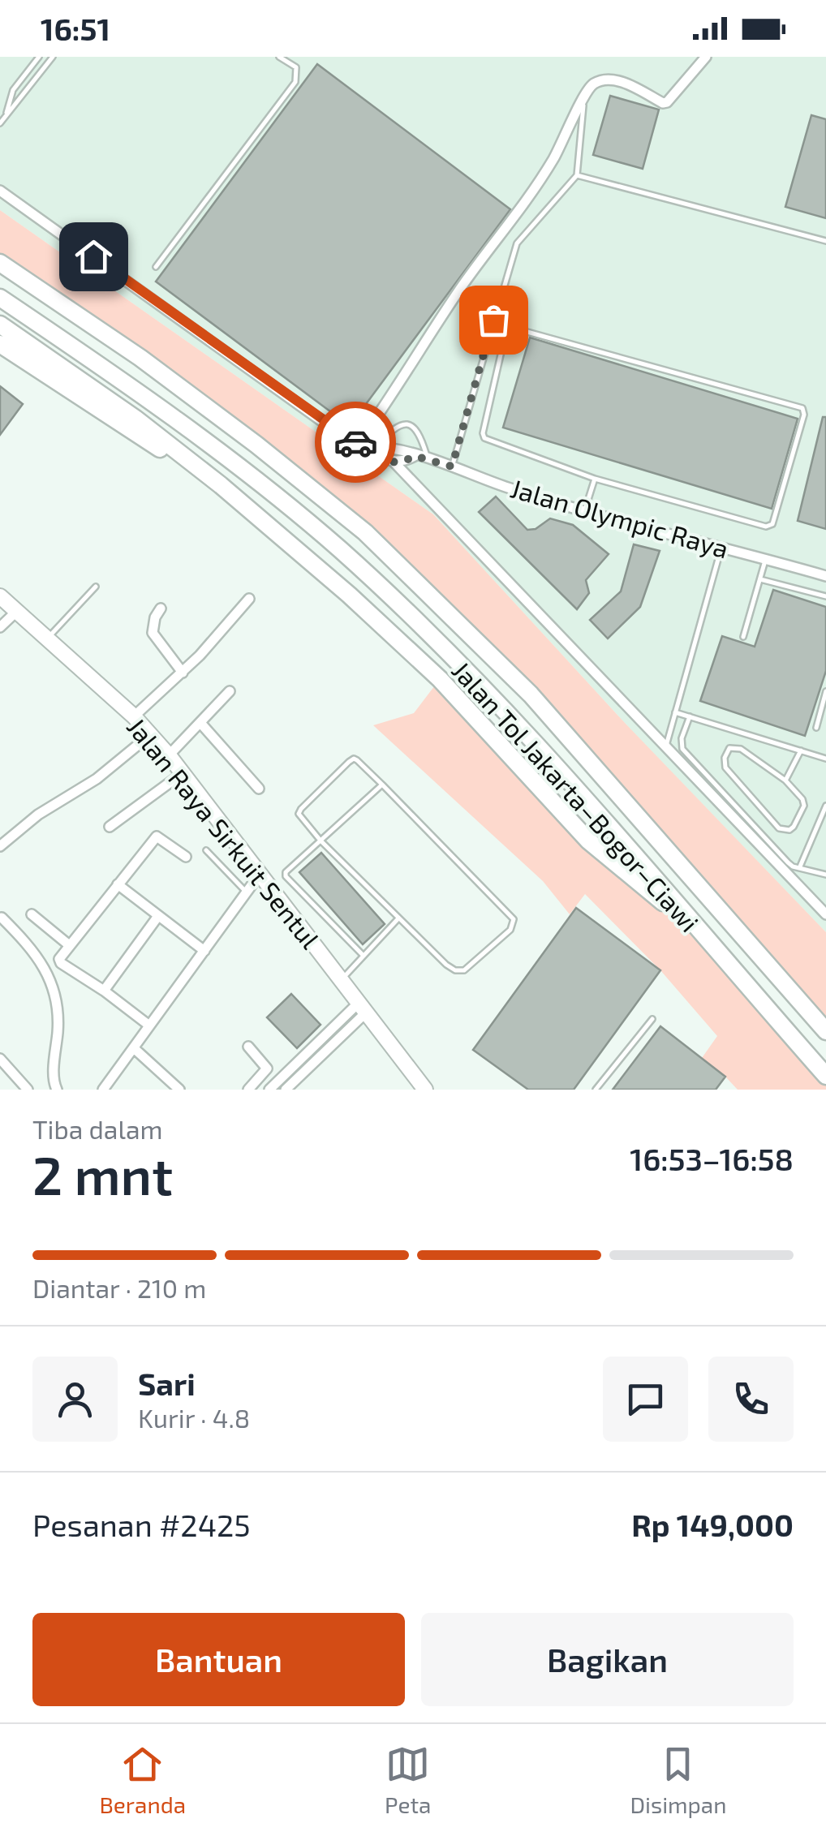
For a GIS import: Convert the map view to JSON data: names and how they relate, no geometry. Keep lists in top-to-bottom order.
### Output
{
  "streets": {
    "highway": ["Jalan Tol Jakarta–Bogor–Ciawi"],
    "main road": ["Jalan Raya Sirkuit Sentul"],
    "street": ["Jalan Olympic Raya"]
  },
  "page": {
    "status": "16:51",
    "heading": ["2 mnt", "Tiba dalam", "16:53–16:58"],
    "panel": [
      "Sari",
      "Kurir · 4.8",
      "Pesanan #2425",
      "Rp 149,000"
    ],
    "bar": "Diantar · 210 m",
    "buttons": ["Bantuan", "Bagikan"],
    "tabs": ["Beranda", "Peta", "Disimpan"]
  }
}
